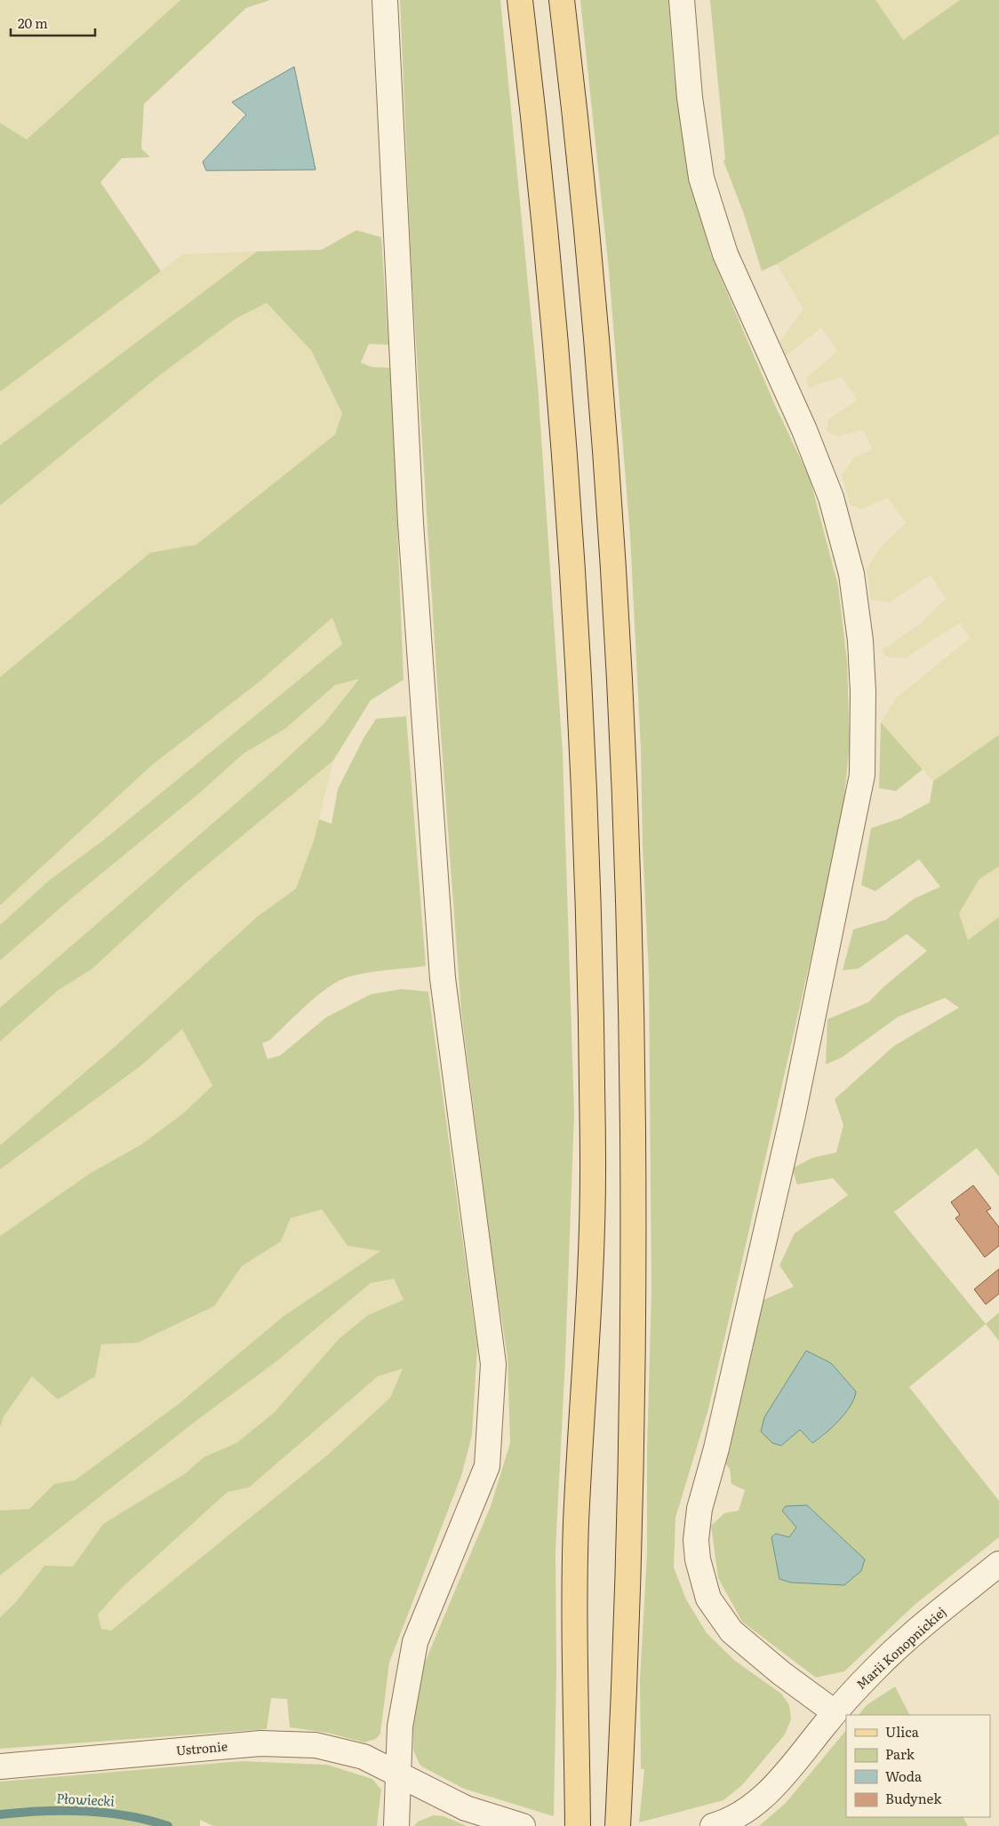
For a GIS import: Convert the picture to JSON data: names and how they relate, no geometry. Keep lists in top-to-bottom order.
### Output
{
  "streets": {
    "street": ["Marii Konopnickiej", "Ustronie"]
  },
  "water": ["Płowiecki"],
  "legend": [
    "Ulica",
    "Park",
    "Woda",
    "Budynek"
  ],
  "scale_bar": "20 m"
}
